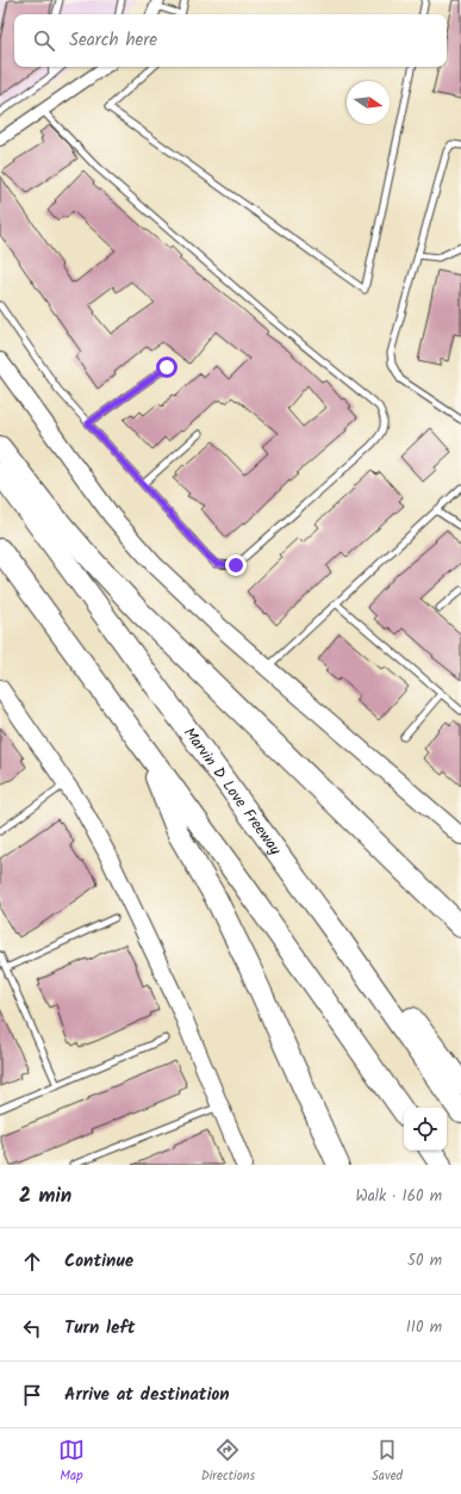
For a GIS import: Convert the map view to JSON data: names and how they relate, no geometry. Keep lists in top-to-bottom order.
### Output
{
  "streets": {
    "highway": ["Marvin D Love Freeway"]
  },
  "north": "right",
  "page": {
    "search": "Search here",
    "heading": ["2 min", "Walk · 160 m"],
    "list": [
      ["Continue", "50 m"],
      ["Turn left", "110 m"],
      "Arrive at destination"
    ],
    "nav": ["Map", "Directions", "Saved"]
  }
}
